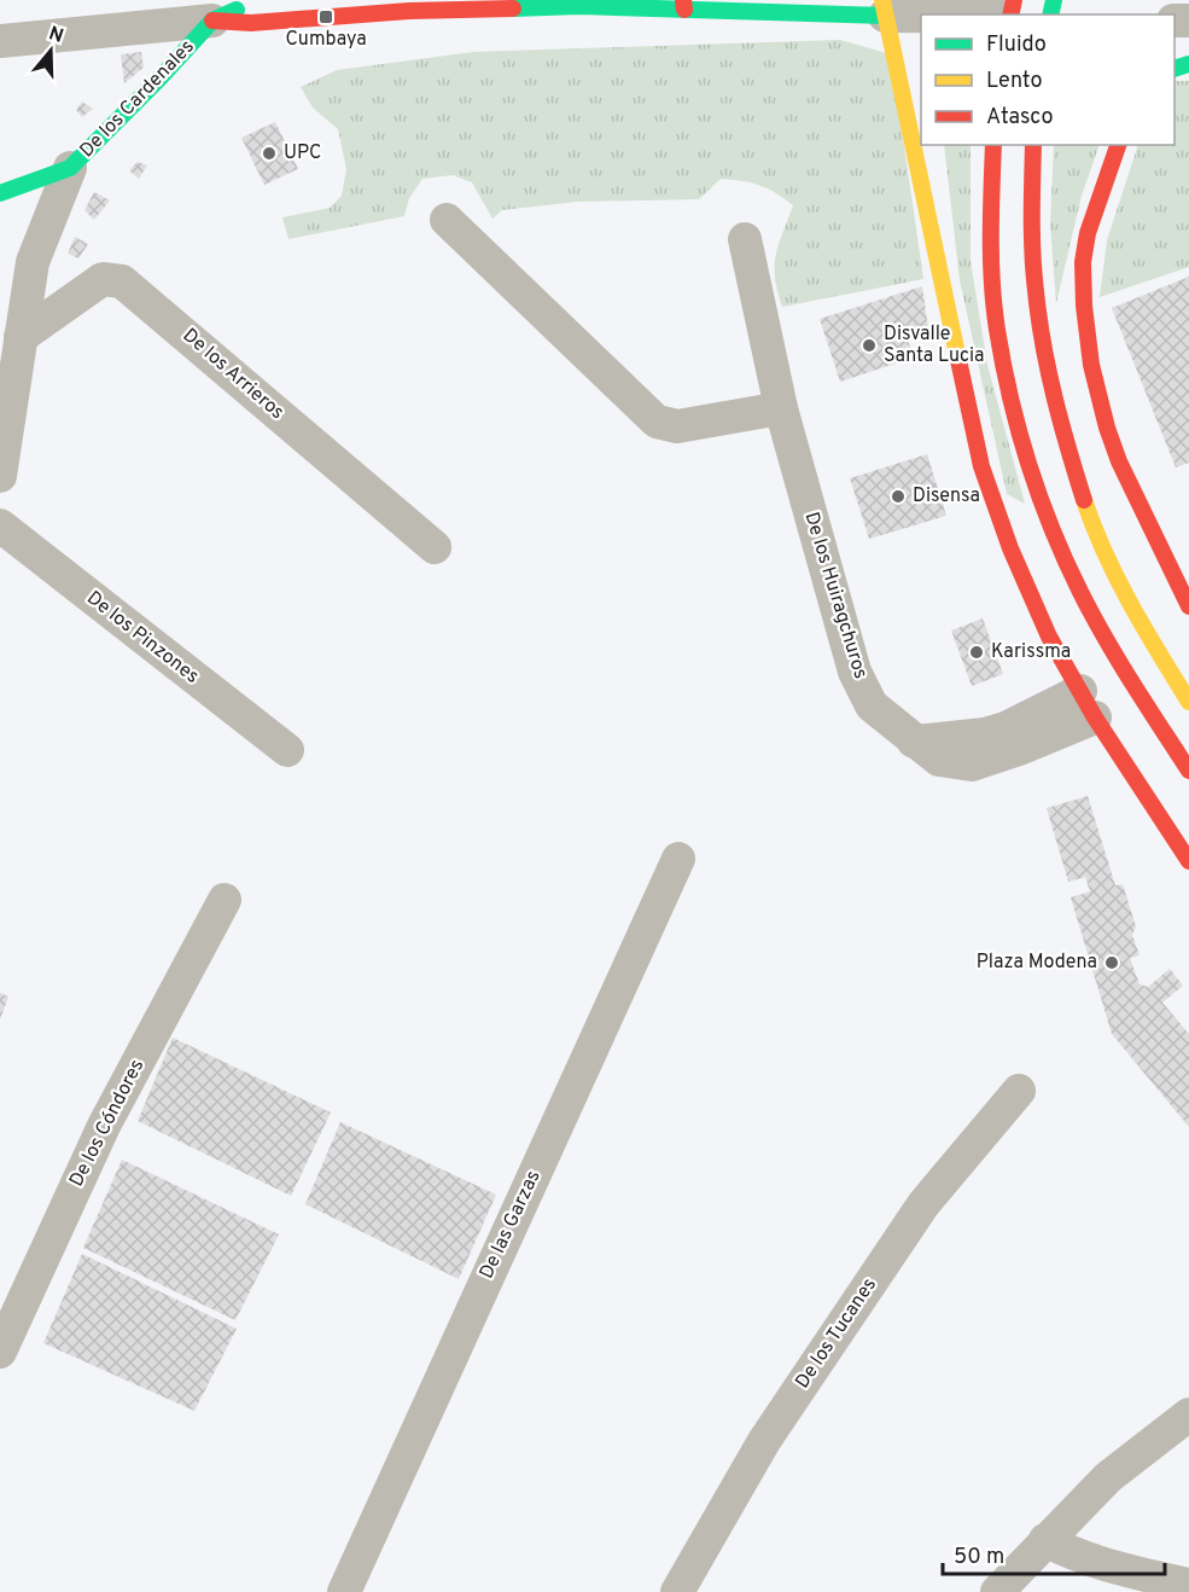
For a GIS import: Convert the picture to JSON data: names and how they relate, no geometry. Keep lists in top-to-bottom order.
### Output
{
  "streets": {
    "street": [
      "De los Cardenales",
      "De los Arrieros",
      "De los Huiragchuros",
      "De los Pinzones",
      "De los Cóndores",
      "De las Garzas",
      "De los Tucanes"
    ]
  },
  "crossings": [
    ["De los Cardenales", "De los Arrieros"]
  ],
  "places": {
    "transit": ["Cumbaya"],
    "other": [
      "UPC",
      "Disvalle Santa Lucia",
      "Disensa",
      "Karissma",
      "Plaza Modena"
    ]
  },
  "legend": ["Fluido", "Lento", "Atasco"],
  "scale_bar": "50 m",
  "north": "top"
}
